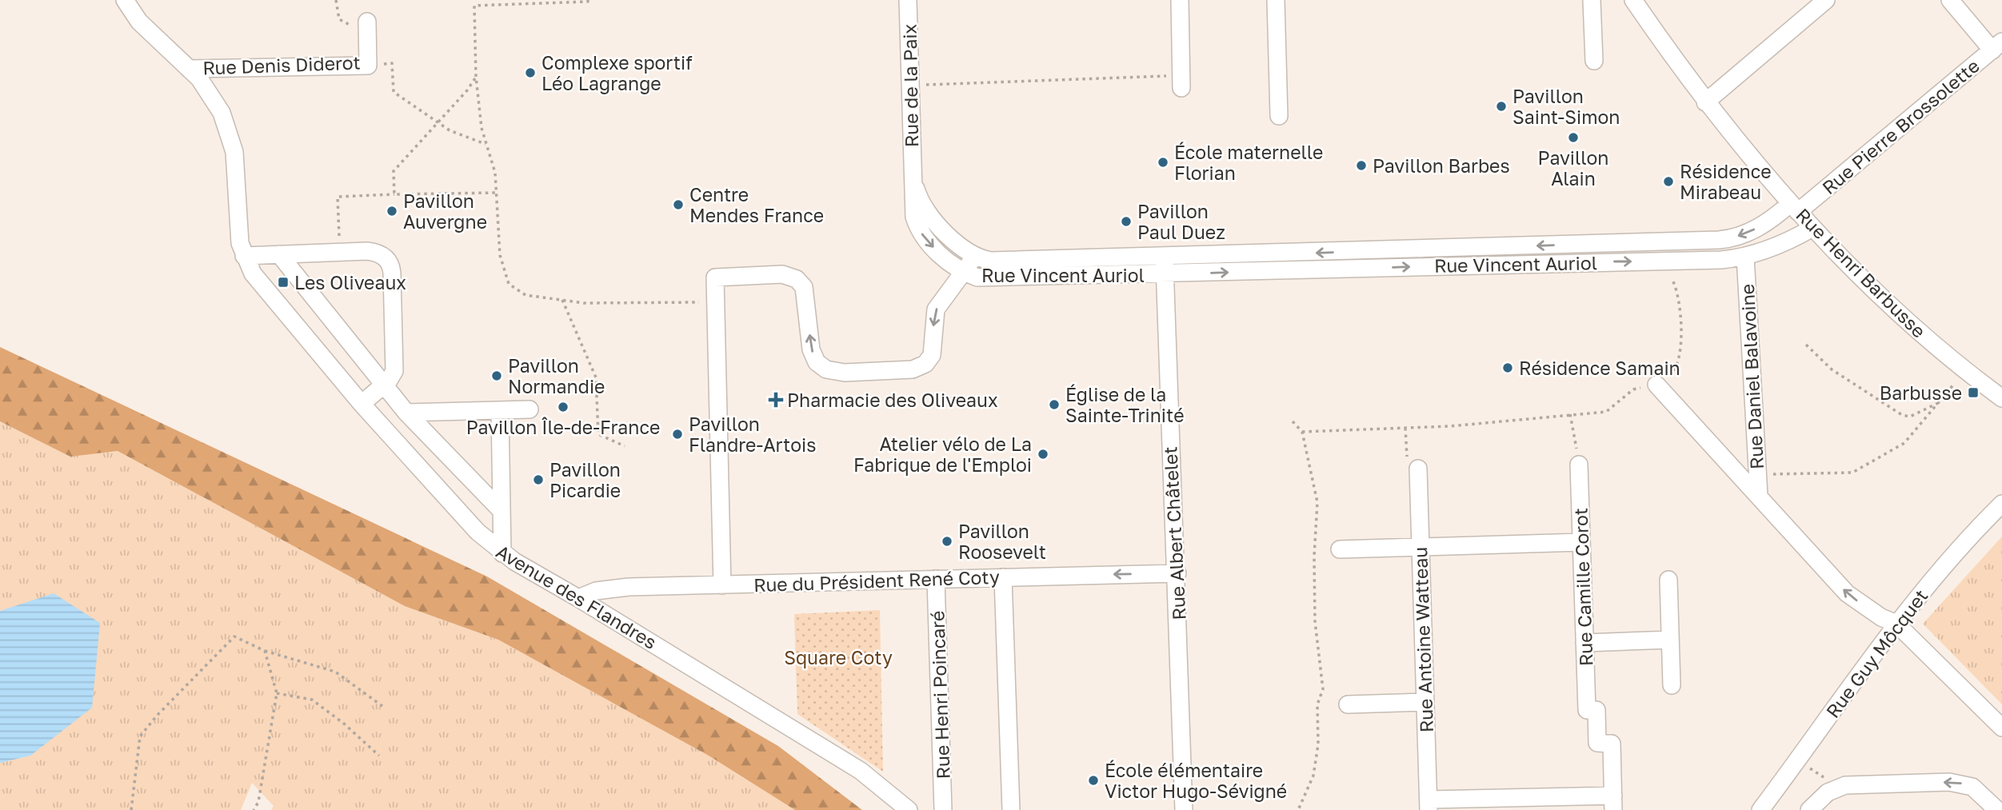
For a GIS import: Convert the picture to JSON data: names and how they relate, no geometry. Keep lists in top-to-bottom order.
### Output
{
  "streets": {
    "street": [
      "Rue Denis Diderot",
      "Rue de la Paix",
      "Rue Pierre Brossolette",
      "Rue Vincent Auriol",
      "Rue Henri Barbusse",
      "Rue Daniel Balavoine",
      "Rue Albert Châtelet",
      "Rue du Président René Coty",
      "Rue Camille Corot",
      "Avenue des Flandres",
      "Rue Antoine Watteau",
      "Rue Guy Môcquet",
      "Rue Henri Poincaré"
    ]
  },
  "crossings": [
    ["Rue Denis Diderot", "Avenue des Flandres"],
    ["Rue de la Paix", "Rue Vincent Auriol"],
    ["Rue Pierre Brossolette", "Rue Vincent Auriol"],
    ["Rue Pierre Brossolette", "Rue Henri Barbusse"],
    ["Rue Vincent Auriol", "Rue Henri Barbusse"],
    ["Rue Vincent Auriol", "Rue Daniel Balavoine"],
    ["Rue Vincent Auriol", "Rue Albert Châtelet"],
    ["Rue Daniel Balavoine", "Rue Guy Môcquet"],
    ["Rue Albert Châtelet", "Rue du Président René Coty"],
    ["Rue du Président René Coty", "Avenue des Flandres"],
    ["Rue du Président René Coty", "Rue Henri Poincaré"]
  ],
  "parks": ["Square Coty"],
  "places": {
    "other": [
      "Complexe sportif Léo Lagrange",
      "Pavillon Saint-Simon",
      "Pavillon Alain",
      "École maternelle Florian",
      "Pavillon Barbes",
      "Résidence Mirabeau",
      "Centre Mendes France",
      "Pavillon Auvergne",
      "Pavillon Paul Duez",
      "Résidence Samain",
      "Pavillon Normandie",
      "Église de la Sainte-Trinité",
      "Pavillon Île-de-France",
      "Pavillon Flandre-Artois",
      "Atelier vélo de La Fabrique de l'Emploi",
      "Pavillon Picardie",
      "Pavillon Roosevelt",
      "École élémentaire Victor Hugo-Sévigné"
    ],
    "transit": ["Les Oliveaux", "Barbusse"],
    "health": ["Pharmacie des Oliveaux"]
  }
}
